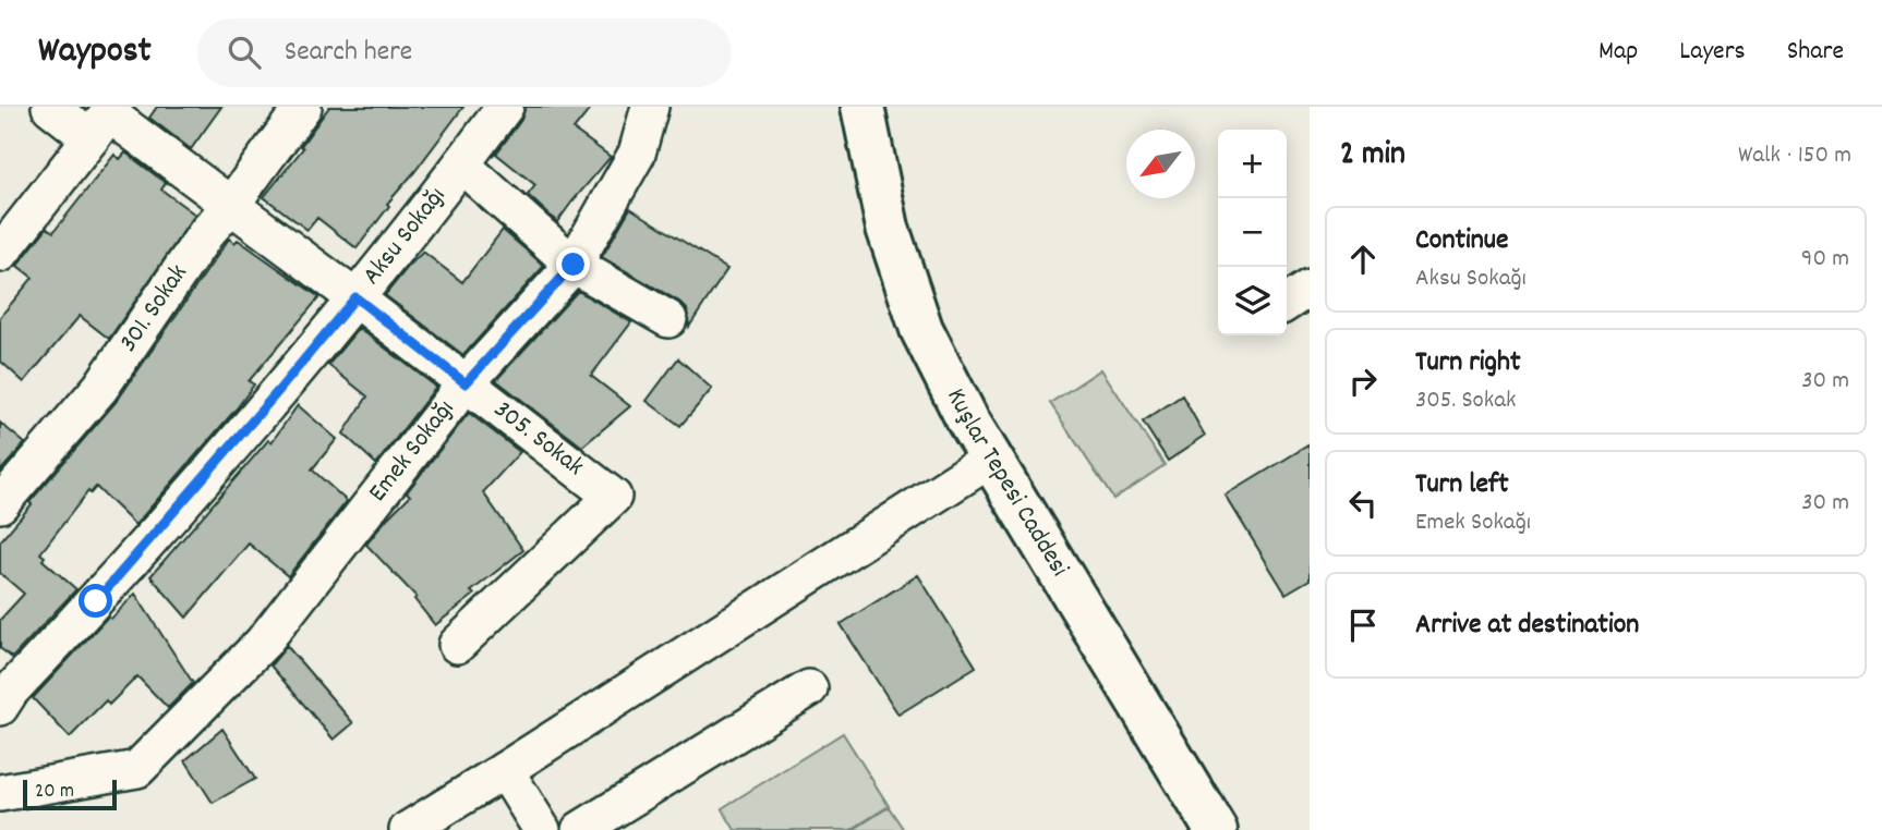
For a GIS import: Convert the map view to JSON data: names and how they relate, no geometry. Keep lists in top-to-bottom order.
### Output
{
  "streets": {
    "street": [
      "Aksu Sokağı",
      "301. Sokak",
      "305. Sokak",
      "Emek Sokağı",
      "Kuşlar Tepesi Caddesi"
    ]
  },
  "crossings": [
    ["Aksu Sokağı", "305. Sokak"],
    ["301. Sokak", "305. Sokak"],
    ["305. Sokak", "Emek Sokağı"]
  ],
  "scale_bar": "20 m",
  "north": "bottom left",
  "page": {
    "header": "Waypost",
    "search": "Search here",
    "nav": ["Map", "Layers", "Share"],
    "heading": ["2 min", "Walk · 150 m"],
    "map_buttons": ["+", "−"],
    "list": [
      ["Continue", "Aksu Sokağı", "90 m"],
      ["Turn right", "305. Sokak", "30 m"],
      ["Turn left", "Emek Sokağı", "30 m"],
      "Arrive at destination"
    ],
    "scale": "20 m"
  }
}
